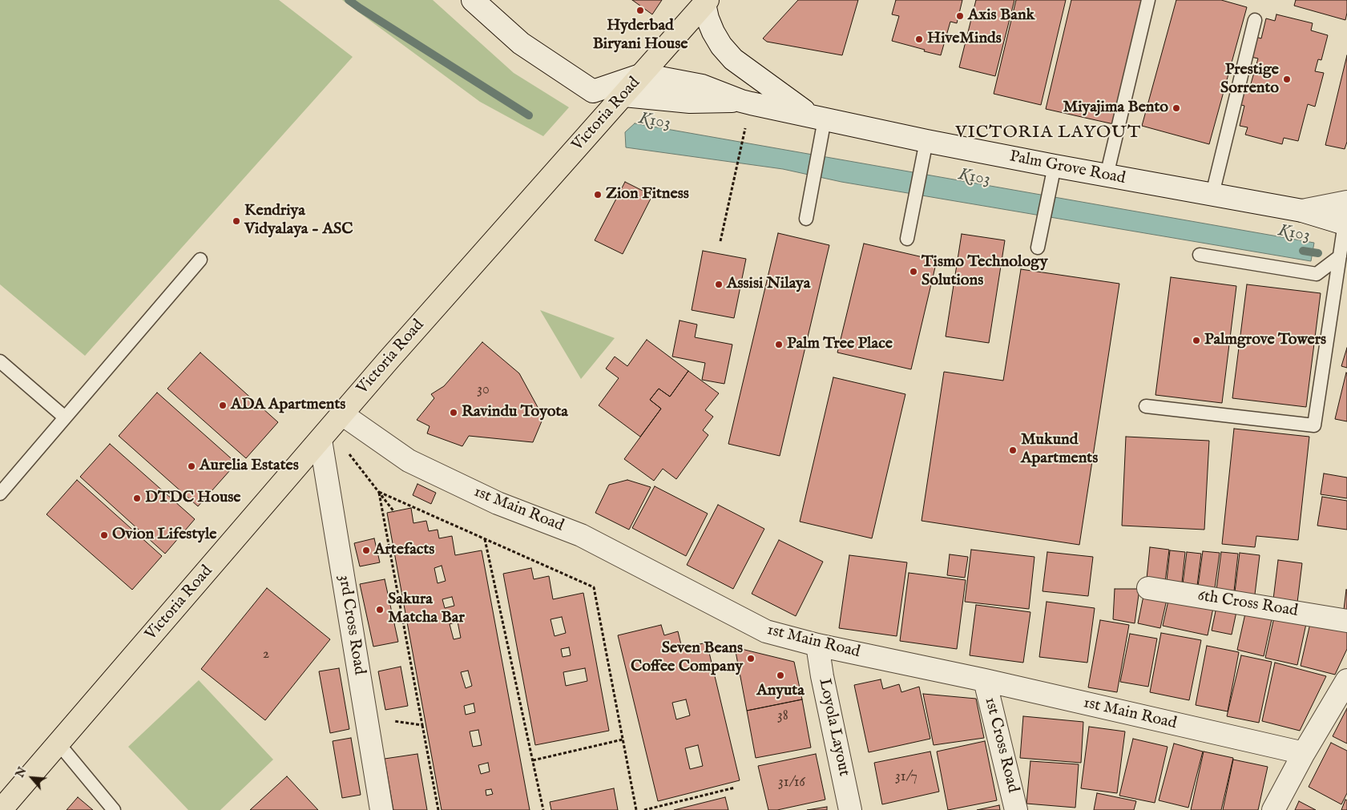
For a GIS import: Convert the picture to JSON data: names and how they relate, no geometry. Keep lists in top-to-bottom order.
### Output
{
  "streets": {
    "main road": ["Victoria Road"],
    "street": [
      "Palm Grove Road",
      "1st Main Road",
      "6th Cross Road",
      "3rd Cross Road",
      "Loyola Layout",
      "1st Cross Road"
    ]
  },
  "crossings": [
    ["Victoria Road", "Palm Grove Road"],
    ["Victoria Road", "1st Main Road"],
    ["Victoria Road", "3rd Cross Road"],
    ["1st Main Road", "3rd Cross Road"],
    ["1st Main Road", "Loyola Layout"],
    ["1st Main Road", "1st Cross Road"]
  ],
  "districts": ["VICTORIA LAYOUT"],
  "water": ["K103"],
  "places": [
    "Hyderbad Biryani House",
    "Axis Bank",
    "HiveMinds",
    "Prestige Sorrento",
    "Miyajima Bento",
    "Zion Fitness",
    "Kendriya Vidyalaya - ASC",
    "Tismo Technology Solutions",
    "Assisi Nilaya",
    "Palmgrove Towers",
    "Palm Tree Place",
    "ADA Apartments",
    "Ravindu Toyota",
    "Mukund Apartments",
    "Aurelia Estates",
    "DTDC House",
    "Ovion Lifestyle",
    "Artefacts",
    "Sakura Matcha Bar",
    "Seven Beans Coffee Company",
    "Anyuta"
  ],
  "house_numbers": [
    "30",
    "2",
    "38",
    "31/7",
    "31/16"
  ],
  "north": "top left"
}
